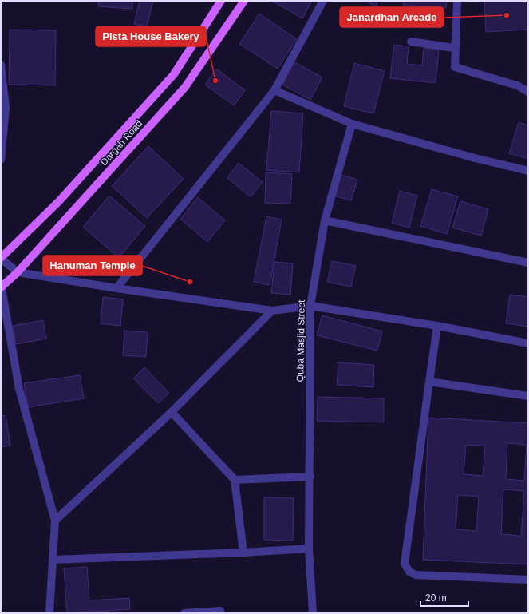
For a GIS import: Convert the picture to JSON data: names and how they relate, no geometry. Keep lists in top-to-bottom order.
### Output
{
  "streets": {
    "main road": ["Dargah Road"],
    "street": ["Quba Masjid Street"]
  },
  "places": ["Janardhan Arcade", "Pista House Bakery", "Hanuman Temple"],
  "scale_bar": "20 m"
}
